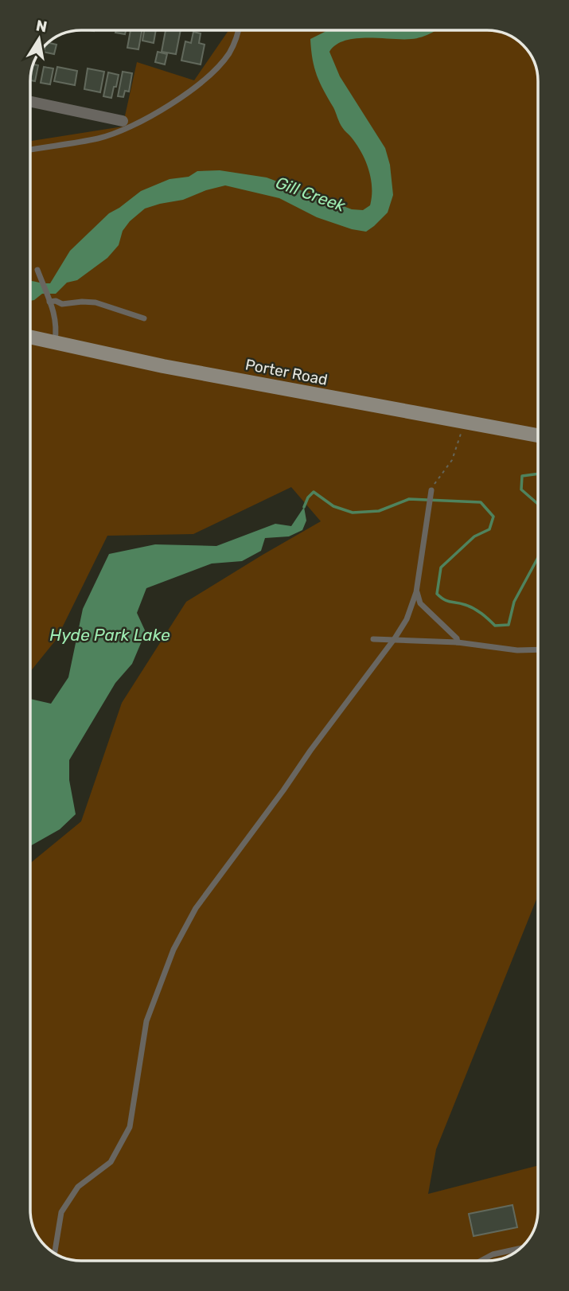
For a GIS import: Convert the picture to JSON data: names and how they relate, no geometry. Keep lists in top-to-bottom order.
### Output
{
  "streets": {
    "main road": ["Porter Road"]
  },
  "water": ["Gill Creek", "Hyde Park Lake"],
  "north": "top"
}
